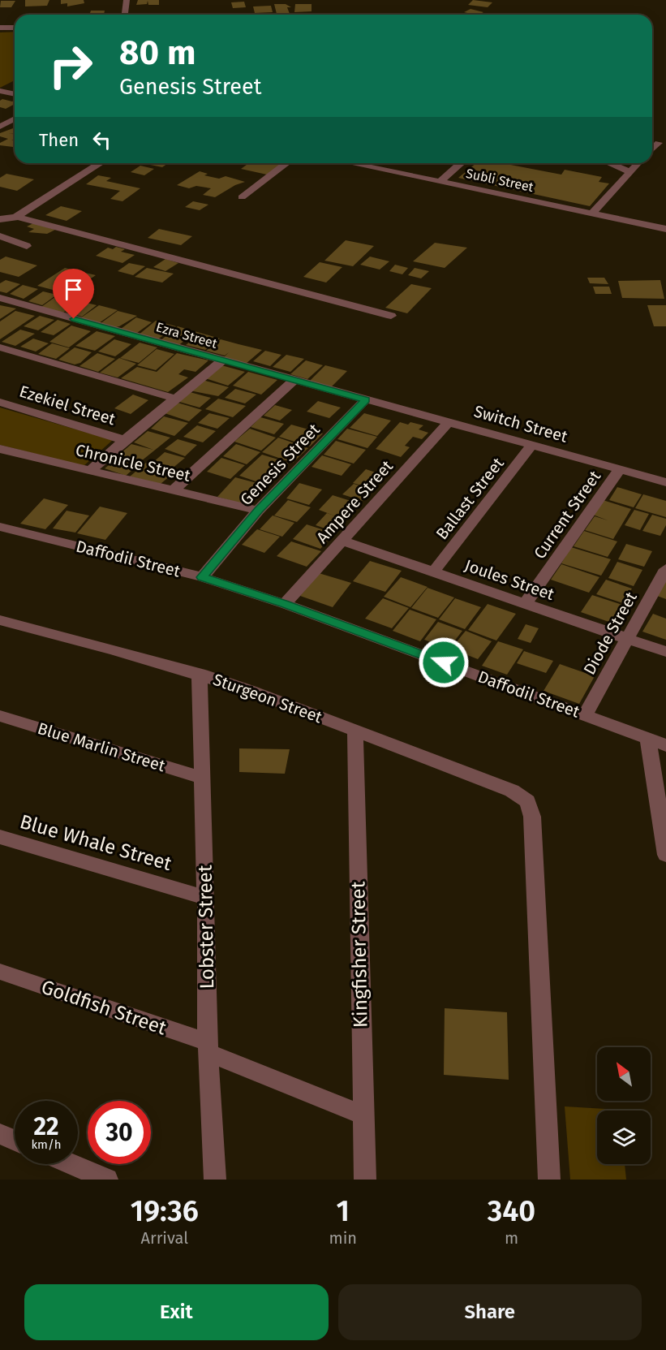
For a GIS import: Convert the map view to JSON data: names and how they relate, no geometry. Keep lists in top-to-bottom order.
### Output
{
  "streets": {
    "street": [
      "Subli Street",
      "Ezra Street",
      "Ezekiel Street",
      "Switch Street",
      "Chronicle Street",
      "Genesis Street",
      "Ballast Street",
      "Ampere Street",
      "Current Street",
      "Daffodil Street",
      "Joules Street",
      "Diode Street",
      "Sturgeon Street",
      "Blue Marlin Street",
      "Blue Whale Street",
      "Lobster Street",
      "Kingfisher Street",
      "Goldfish Street"
    ]
  },
  "crossings": [
    ["Ezra Street", "Switch Street"],
    ["Ezra Street", "Genesis Street"],
    ["Switch Street", "Genesis Street"],
    ["Switch Street", "Ballast Street"],
    ["Switch Street", "Ampere Street"],
    ["Switch Street", "Current Street"],
    ["Chronicle Street", "Genesis Street"],
    ["Genesis Street", "Daffodil Street"],
    ["Ballast Street", "Joules Street"],
    ["Ampere Street", "Daffodil Street"],
    ["Ampere Street", "Joules Street"],
    ["Current Street", "Joules Street"],
    ["Daffodil Street", "Diode Street"],
    ["Joules Street", "Diode Street"],
    ["Sturgeon Street", "Lobster Street"],
    ["Sturgeon Street", "Kingfisher Street"],
    ["Blue Marlin Street", "Lobster Street"],
    ["Blue Whale Street", "Lobster Street"],
    ["Lobster Street", "Goldfish Street"],
    ["Kingfisher Street", "Goldfish Street"]
  ],
  "north": "top left",
  "page": {
    "turn": ["80 m", "Genesis Street"],
    "then": "Then",
    "speed": "22 km/h",
    "limit": "30",
    "eta": [
      "19:36",
      "Arrival",
      "1",
      "min",
      "340",
      "m"
    ],
    "buttons": ["Exit", "Share"]
  }
}
